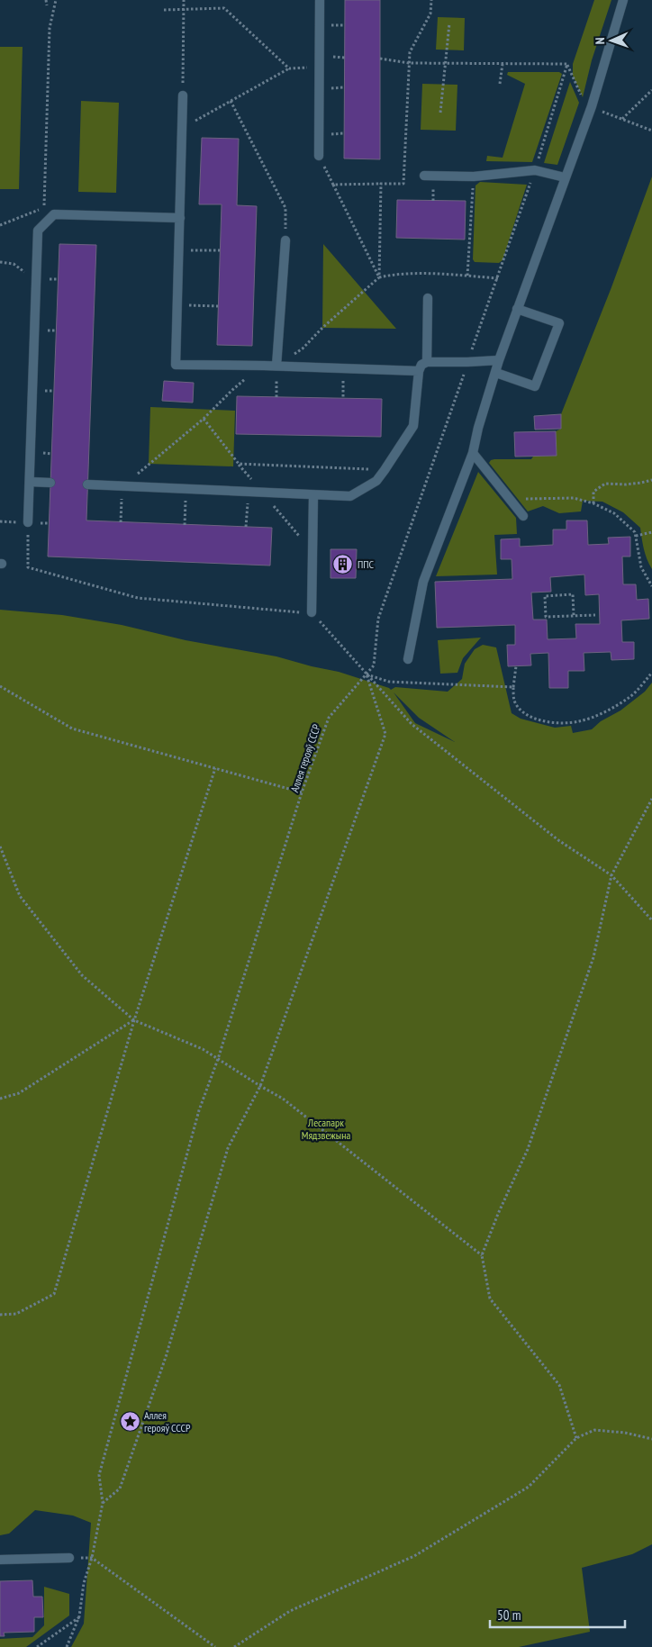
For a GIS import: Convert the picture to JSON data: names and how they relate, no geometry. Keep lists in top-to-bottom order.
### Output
{
  "streets": {
    "path": ["Аллея герояў СССР"]
  },
  "parks": ["Лесапарк Мядзвежына"],
  "places": {
    "building": ["ППС"],
    "place": ["Аллея герояў СССР"]
  },
  "scale_bar": "50 m",
  "north": "left"
}
